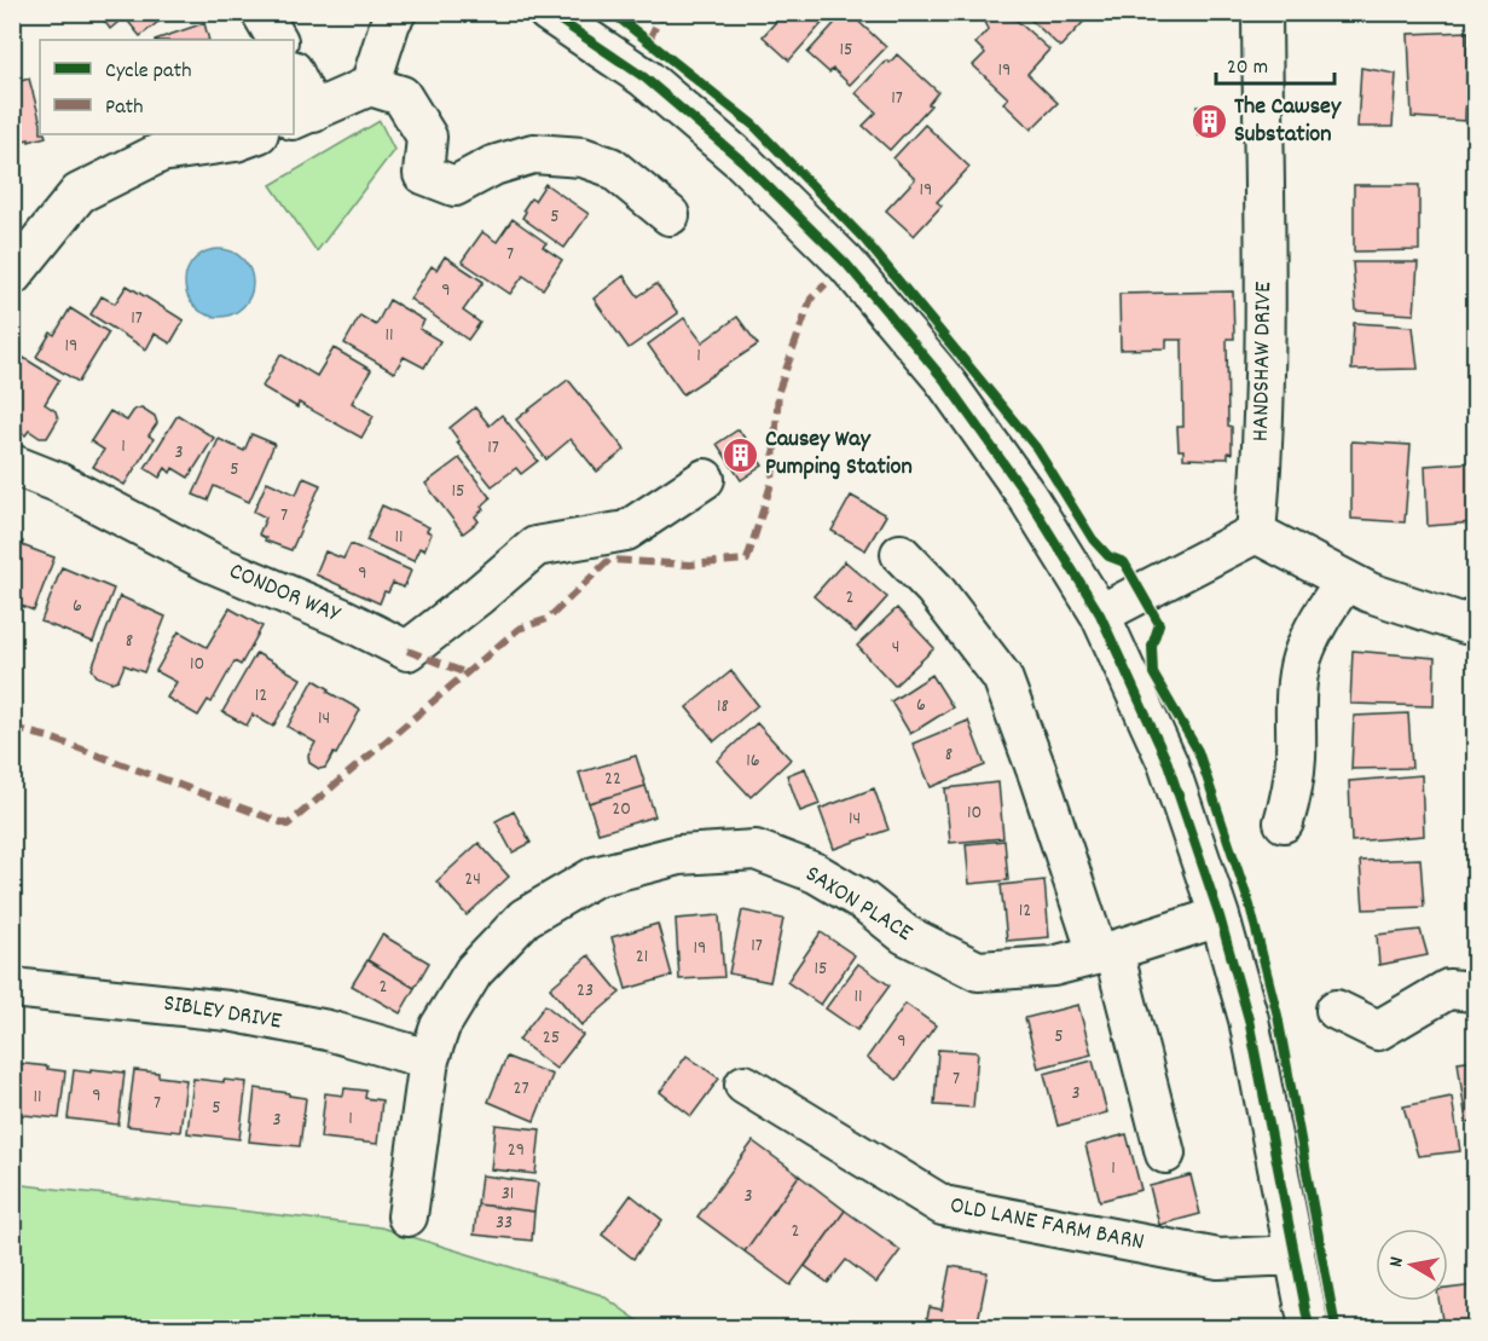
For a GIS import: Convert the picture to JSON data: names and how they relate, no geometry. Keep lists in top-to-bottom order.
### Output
{
  "streets": {
    "street": [
      "HANDSHAW DRIVE",
      "CONDOR WAY",
      "SAXON PLACE",
      "SIBLEY DRIVE",
      "OLD LANE FARM BARN"
    ]
  },
  "crossings": [
    ["SAXON PLACE", "SIBLEY DRIVE"]
  ],
  "places": {
    "building": ["The Cawsey Substation", "Causey Way Pumping Station"]
  },
  "house_numbers": [
    "15",
    "19",
    "17",
    "19",
    "5",
    "7",
    "9",
    "17",
    "11",
    "19",
    "1",
    "1",
    "17",
    "3",
    "5",
    "15",
    "7",
    "11",
    "9",
    "2",
    "6",
    "8",
    "4",
    "10",
    "12",
    "6",
    "18",
    "14",
    "8",
    "16",
    "22",
    "20",
    "10",
    "14",
    "24",
    "12",
    "17",
    "19",
    "21",
    "15",
    "2",
    "23",
    "11",
    "5",
    "25",
    "9",
    "7",
    "27",
    "3",
    "9",
    "11",
    "7",
    "5",
    "1",
    "3",
    "29",
    "1",
    "31",
    "3",
    "33",
    "2"
  ],
  "legend": ["Cycle path", "Path"],
  "scale_bar": "20 m",
  "north": "left"
}
